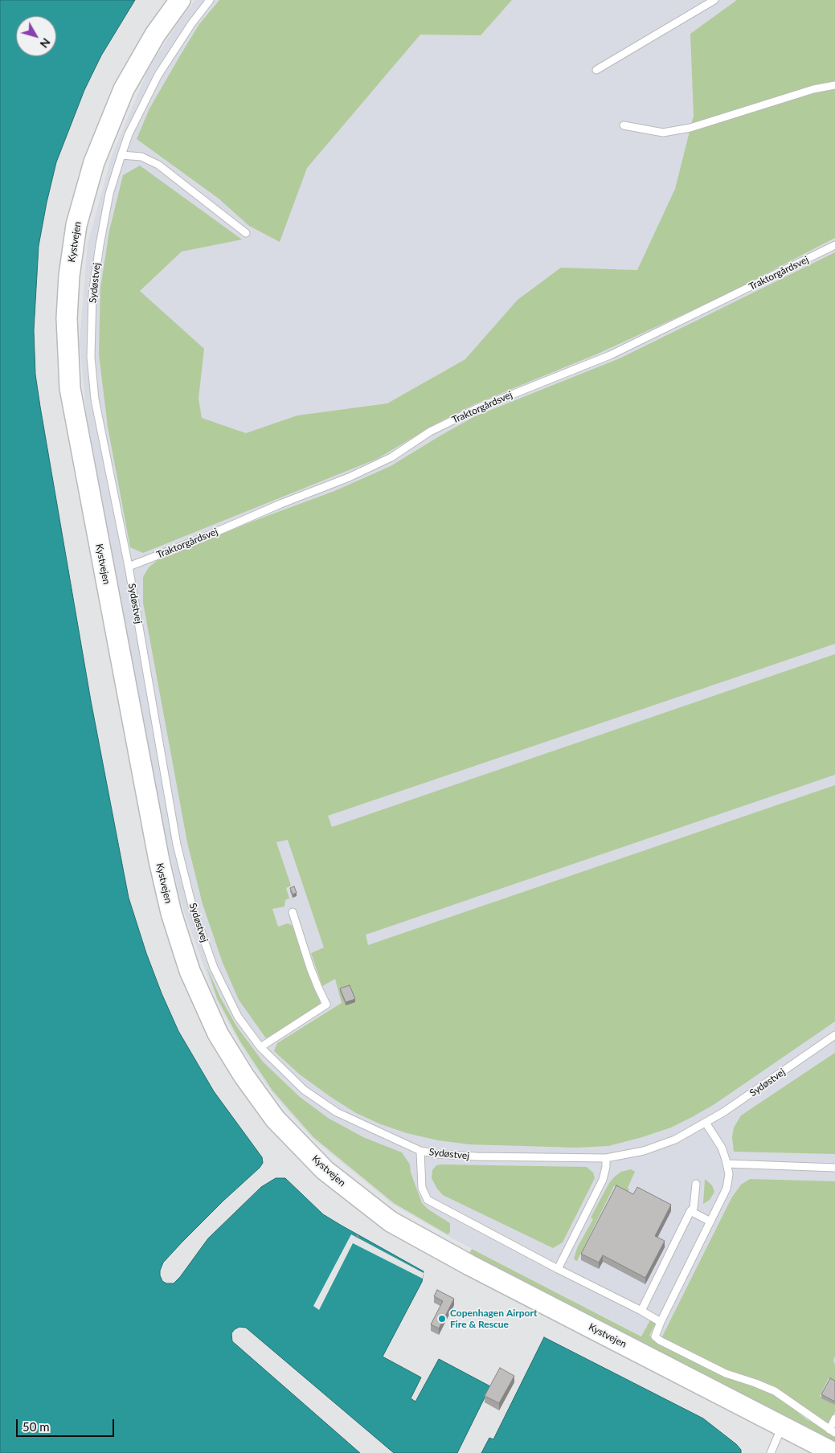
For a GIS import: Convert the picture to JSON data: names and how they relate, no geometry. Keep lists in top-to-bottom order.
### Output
{
  "streets": {
    "street": ["Kystvejen"],
    "lane": ["Traktorgårdsvej", "Sydøstvej"]
  },
  "crossings": [
    ["Traktorgårdsvej", "Sydøstvej"]
  ],
  "places": ["Copenhagen Airport Fire & Rescue"],
  "scale_bar": "50 m",
  "north": "bottom right"
}
